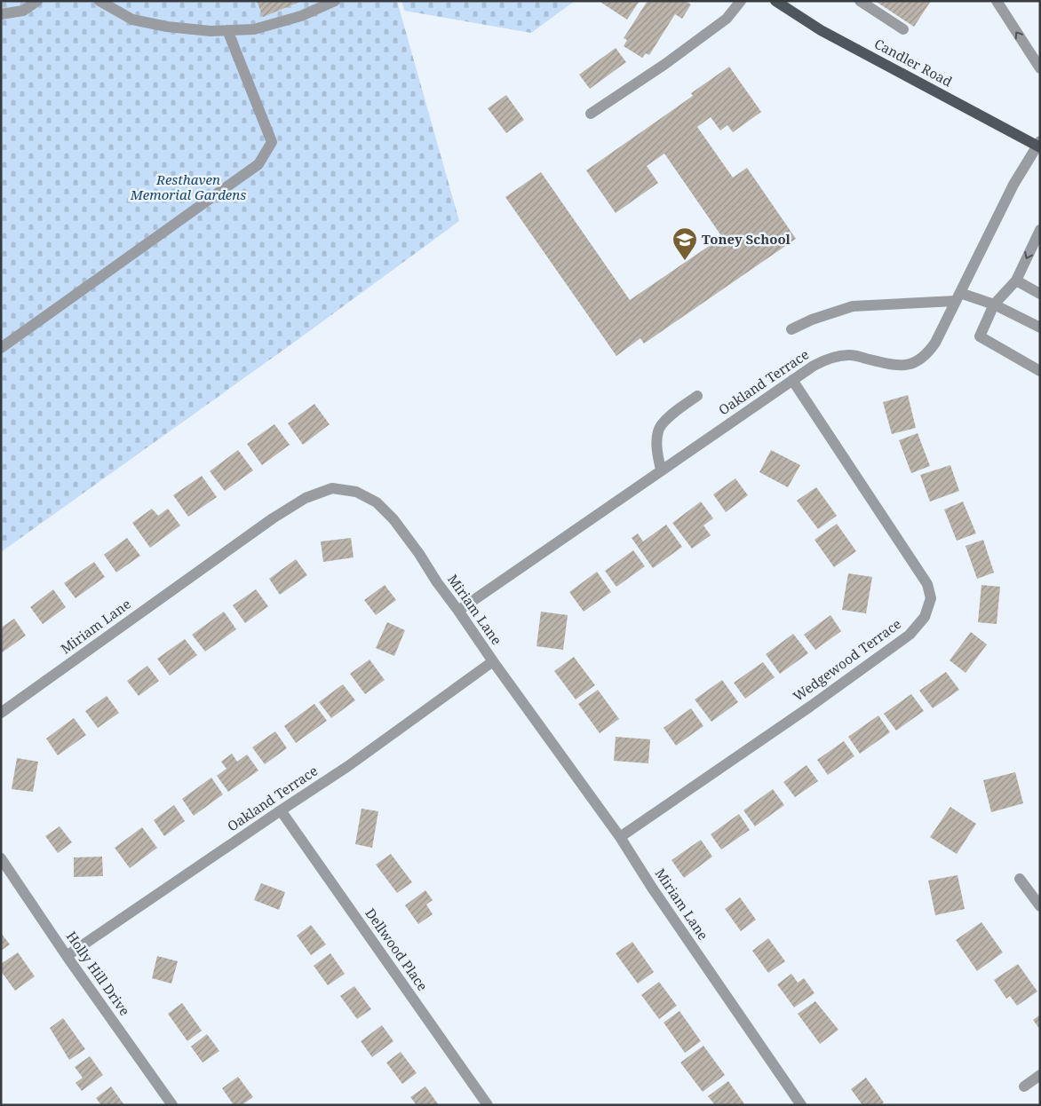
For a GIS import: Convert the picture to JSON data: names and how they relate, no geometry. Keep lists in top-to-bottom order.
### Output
{
  "streets": {
    "main road": ["Candler Road"],
    "street": [
      "Oakland Terrace",
      "Miriam Lane",
      "Wedgewood Terrace",
      "Dellwood Place",
      "Holly Hill Drive"
    ]
  },
  "crossings": [
    ["Candler Road", "Oakland Terrace"],
    ["Oakland Terrace", "Miriam Lane"],
    ["Oakland Terrace", "Wedgewood Terrace"],
    ["Oakland Terrace", "Dellwood Place"],
    ["Oakland Terrace", "Holly Hill Drive"],
    ["Miriam Lane", "Wedgewood Terrace"]
  ],
  "parks": ["Resthaven Memorial Gardens"],
  "places": {
    "school or university": ["Toney School"]
  }
}
